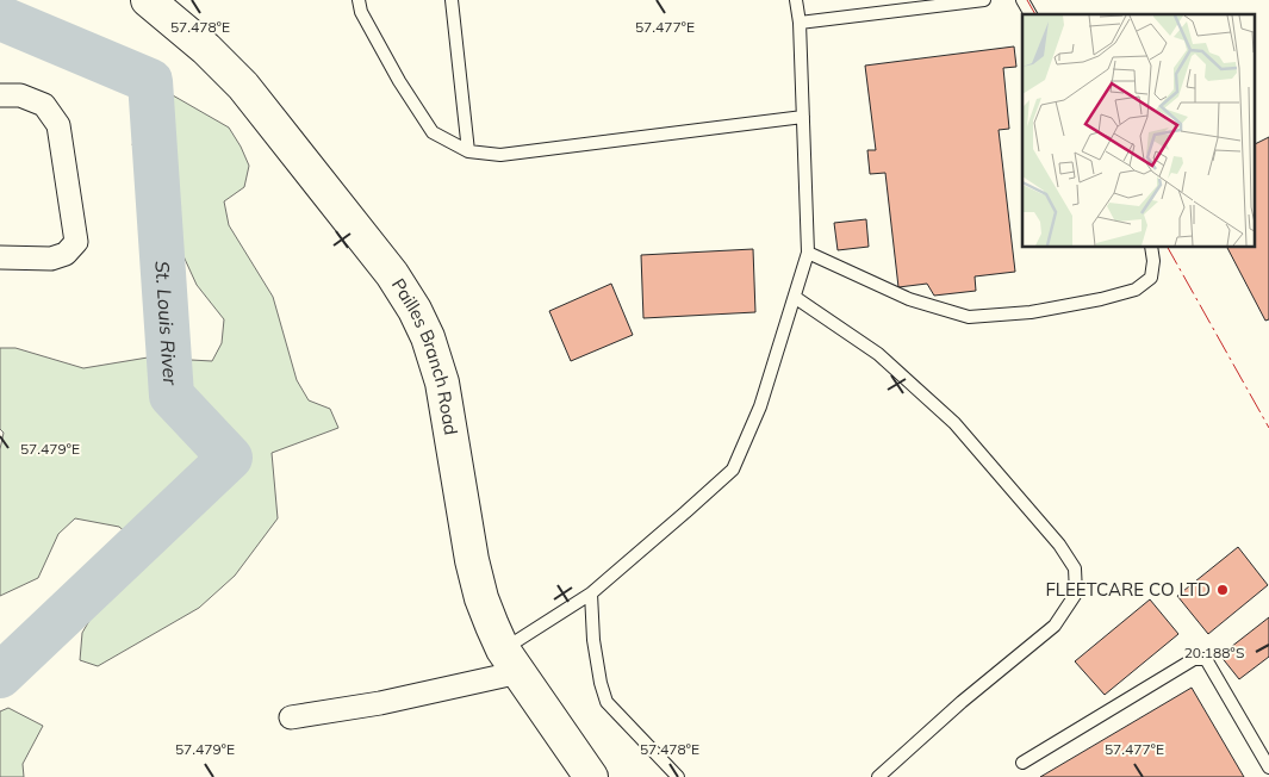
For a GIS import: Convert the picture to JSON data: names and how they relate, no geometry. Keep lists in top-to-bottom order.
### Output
{
  "streets": {
    "main road": ["Pailles Branch Road"]
  },
  "water": ["St. Louis River"],
  "places": ["FLEETCARE CO LTD"],
  "coordinates": [
    "57.478°E",
    "57.477°E",
    "57.479°E",
    "20.188°S"
  ]
}
